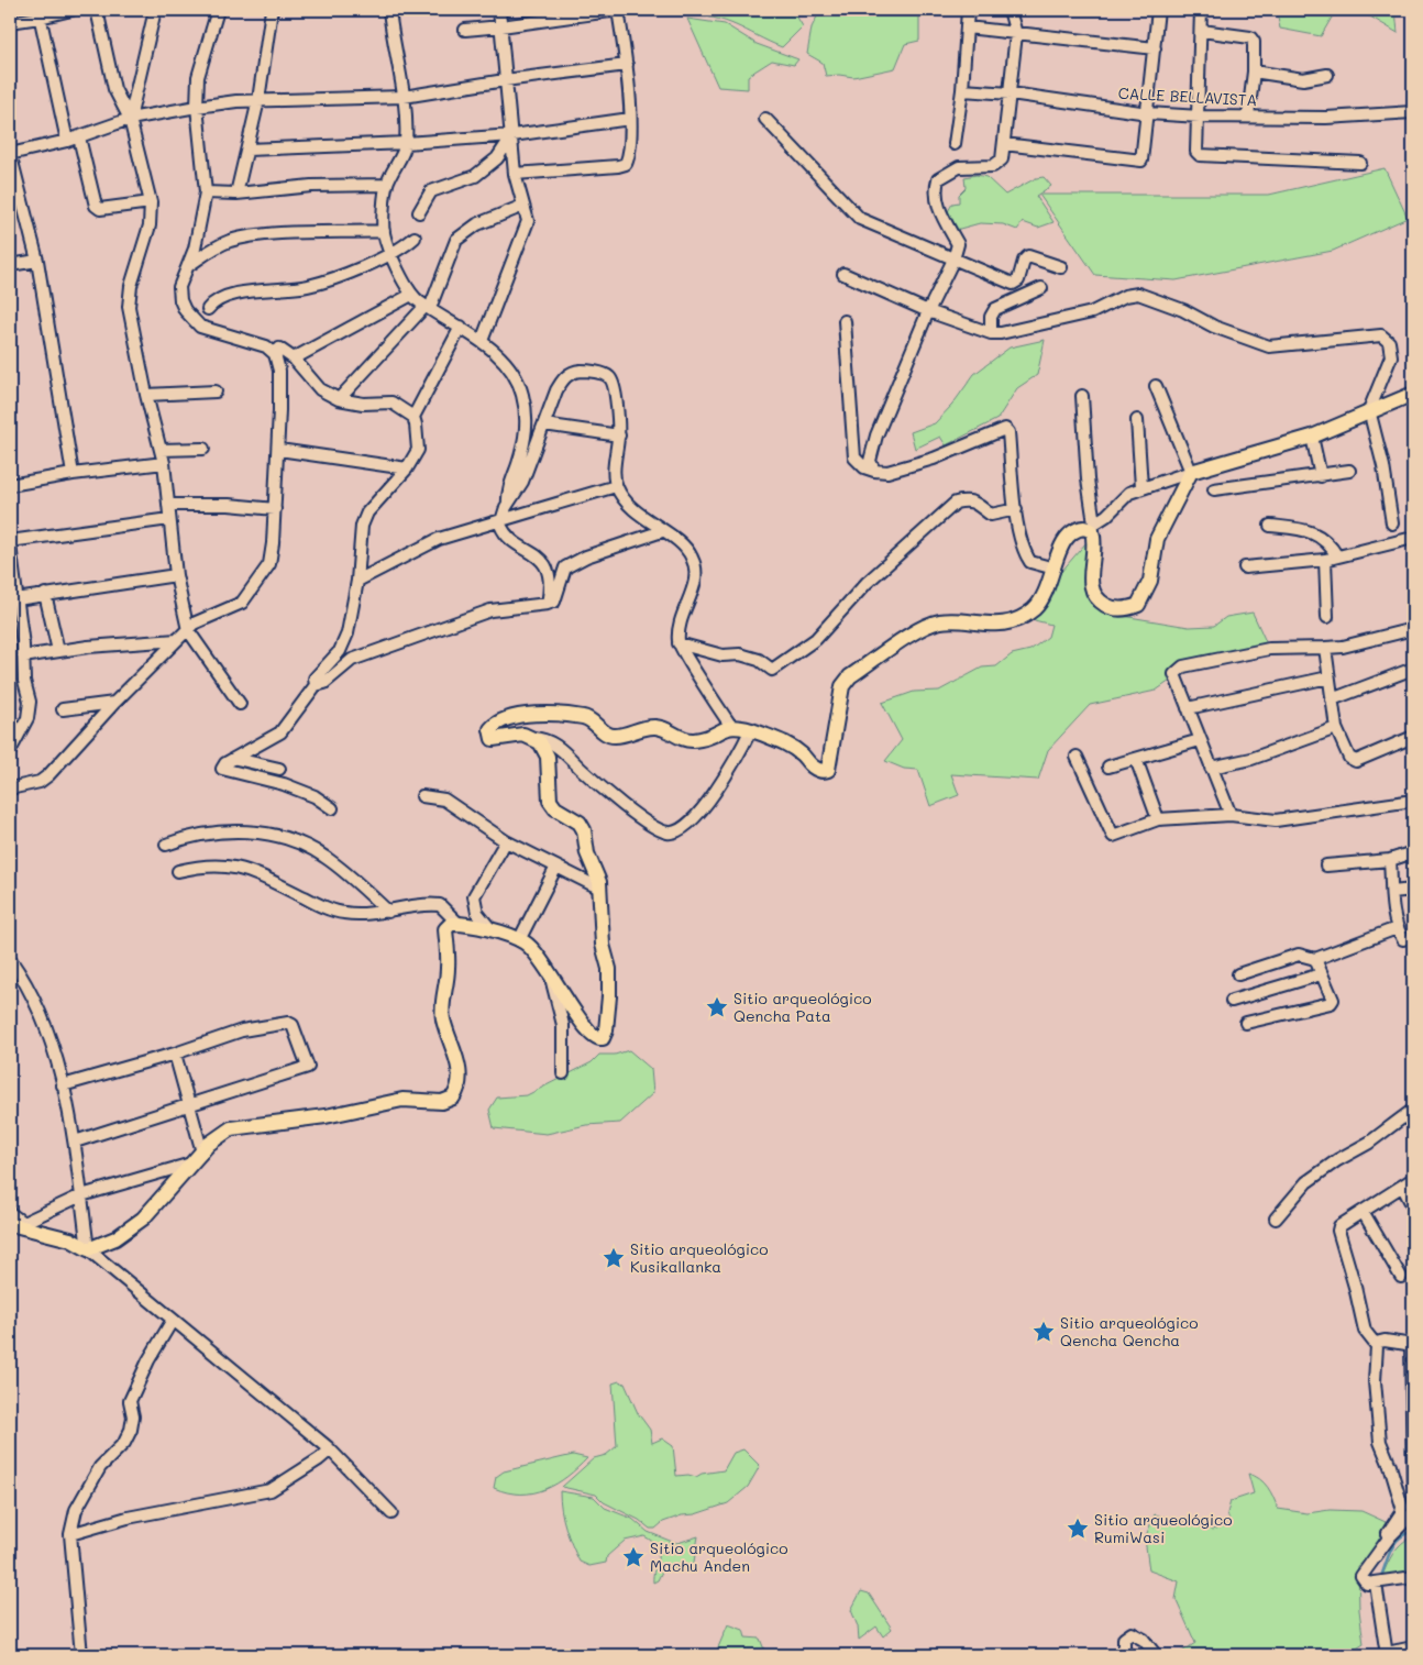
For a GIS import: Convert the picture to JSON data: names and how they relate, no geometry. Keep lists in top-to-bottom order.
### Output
{
  "streets": {
    "street": ["CALLE BELLAVISTA"]
  },
  "places": {
    "place": [
      "Sitio arqueológico Qencha Pata",
      "Sitio arqueológico Kusikallanka",
      "Sitio arqueológico Qencha Qencha",
      "Sitio arqueológico RumiWasi",
      "Sitio arqueológico Machu Anden"
    ]
  }
}
